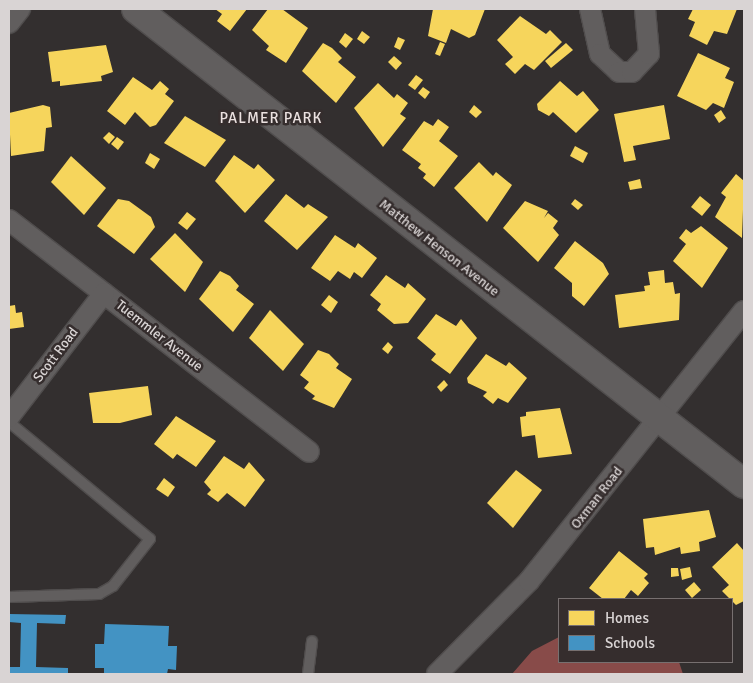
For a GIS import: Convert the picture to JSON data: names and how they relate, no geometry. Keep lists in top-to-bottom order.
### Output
{
  "streets": {
    "street": [
      "Matthew Henson Avenue",
      "Tuemmler Avenue",
      "Scott Road",
      "Oxman Road"
    ]
  },
  "crossings": [
    ["Matthew Henson Avenue", "Oxman Road"],
    ["Tuemmler Avenue", "Scott Road"]
  ],
  "districts": ["PALMER PARK"],
  "legend": ["Homes", "Schools"]
}
